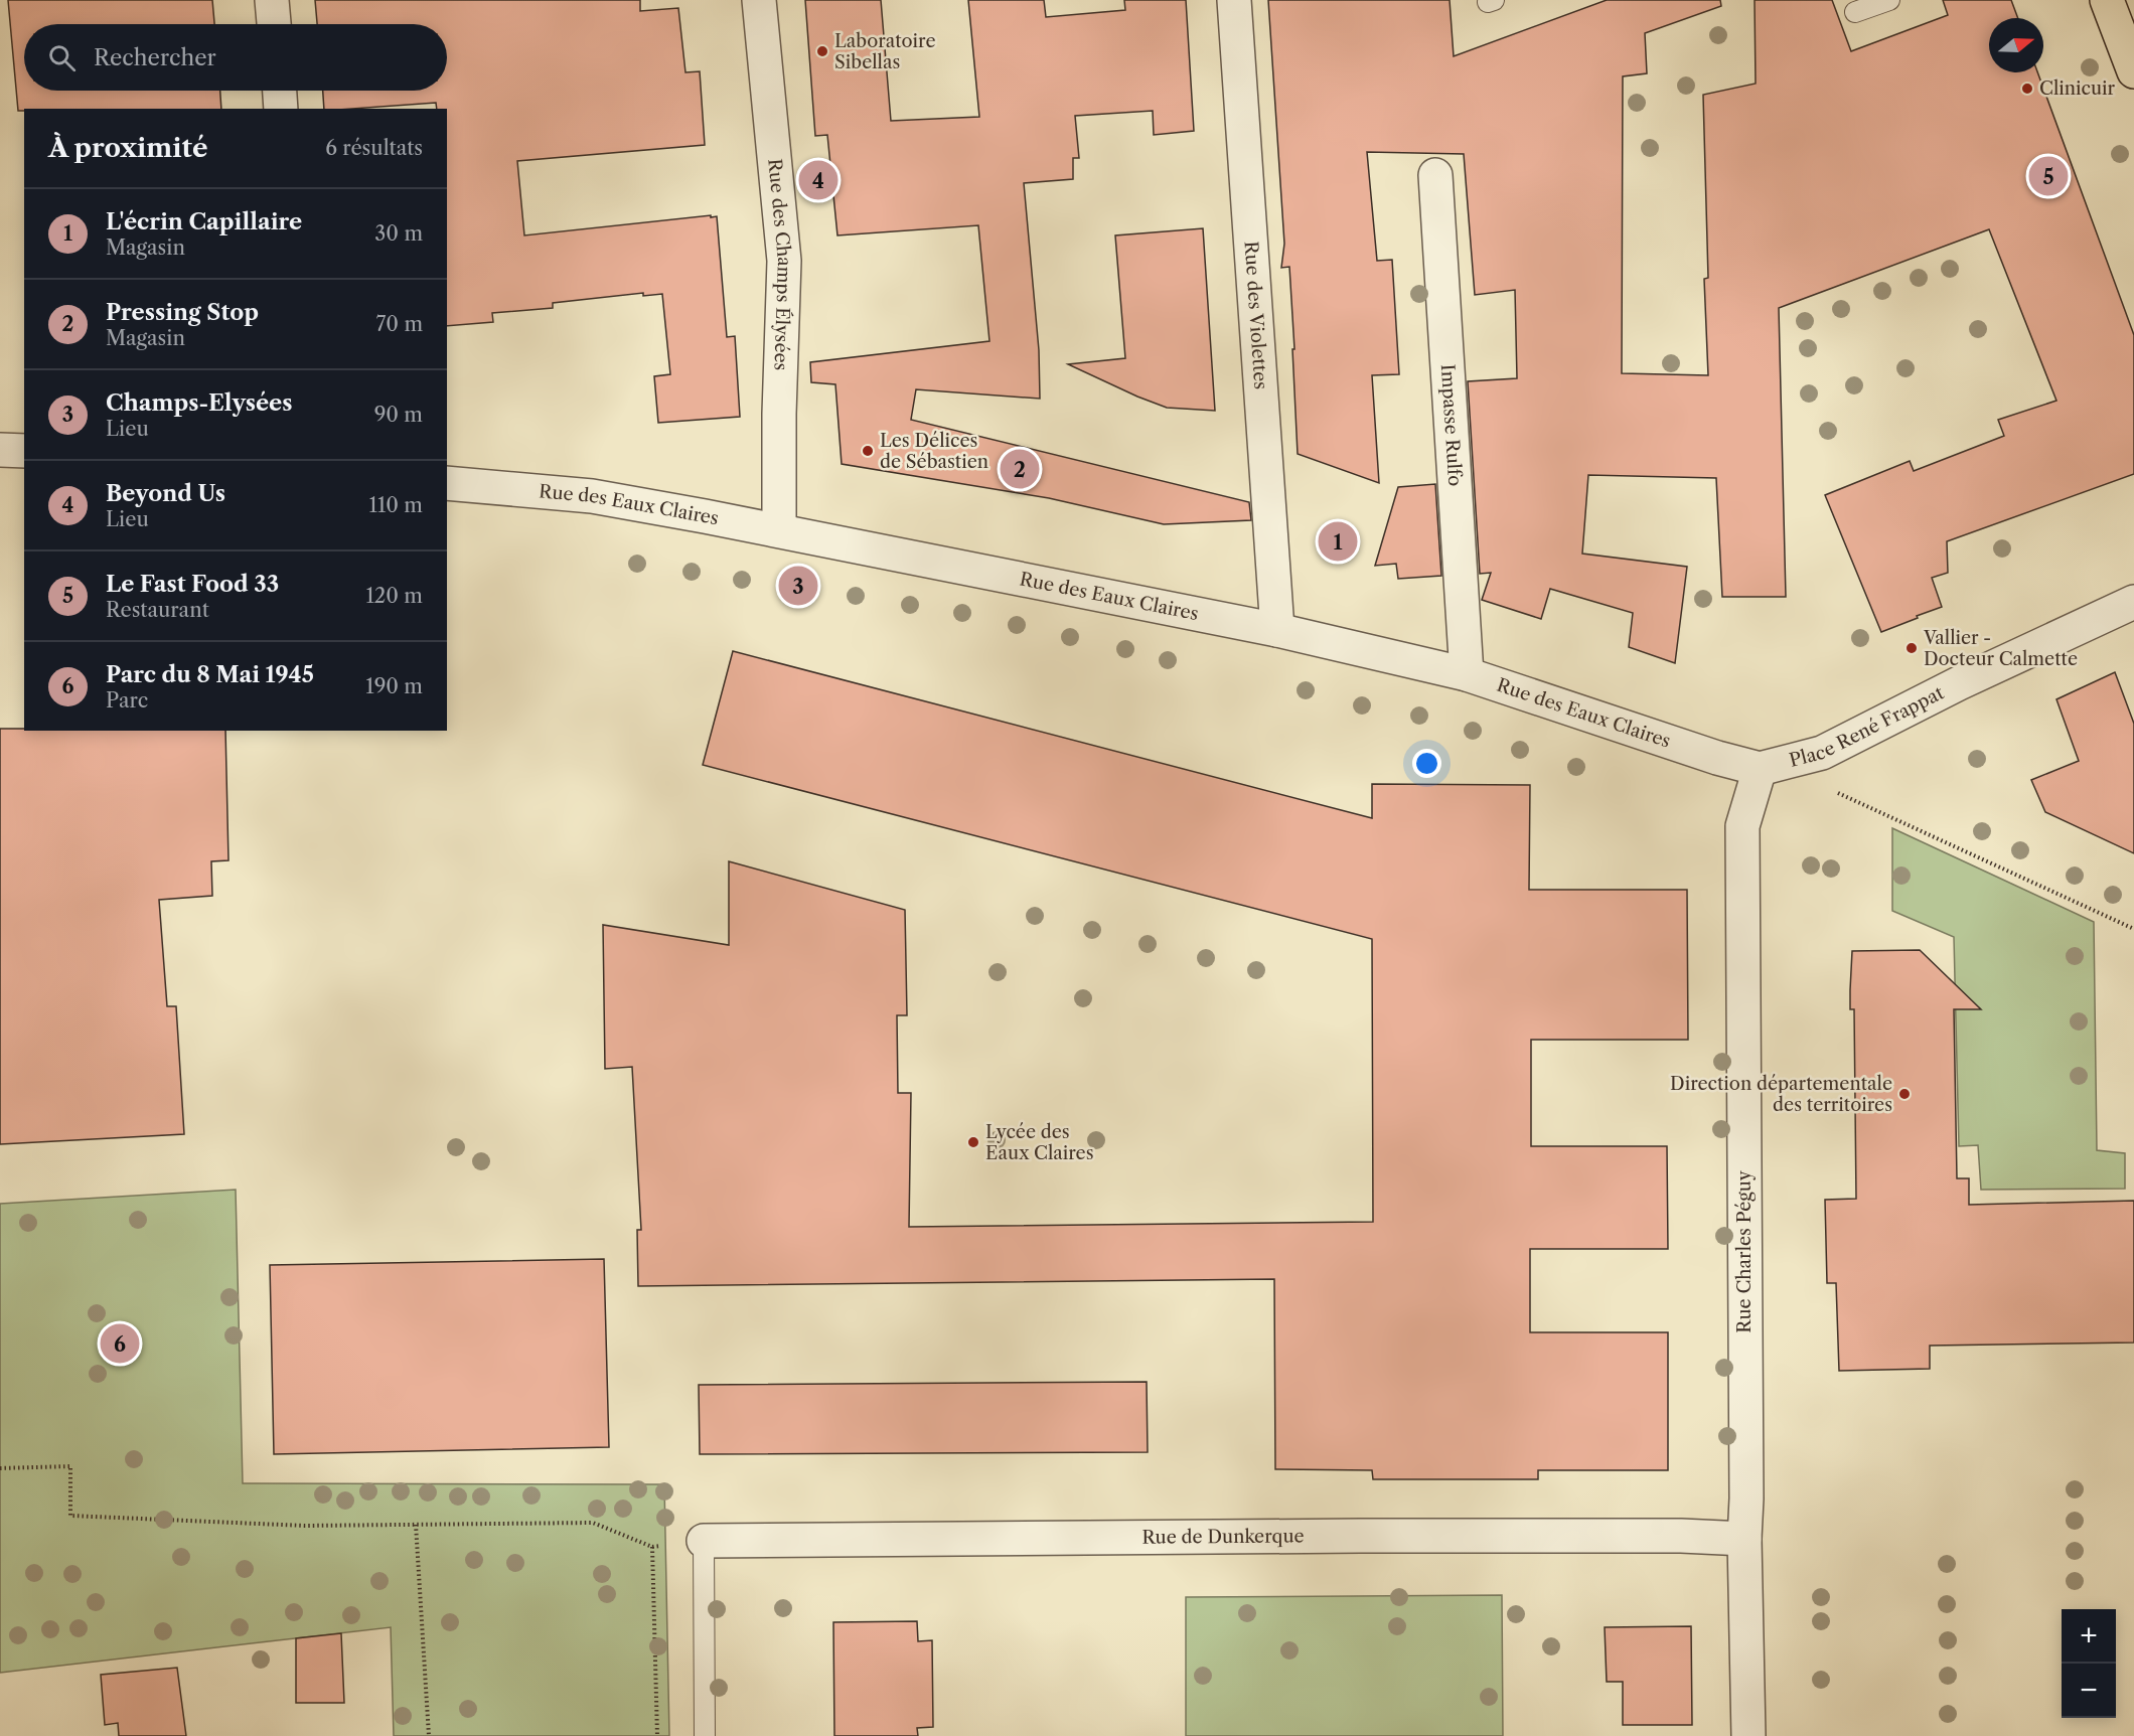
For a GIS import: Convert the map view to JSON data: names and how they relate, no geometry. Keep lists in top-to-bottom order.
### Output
{
  "streets": {
    "street": [
      "Rue des Champs Élysées",
      "Rue des Violettes",
      "Impasse Rulfo",
      "Rue des Eaux Claires",
      "Place René Frappat",
      "Rue Charles Péguy",
      "Rue de Dunkerque"
    ]
  },
  "crossings": [
    ["Rue des Champs Élysées", "Rue des Eaux Claires"],
    ["Rue des Violettes", "Rue des Eaux Claires"],
    ["Impasse Rulfo", "Rue des Eaux Claires"],
    ["Rue des Eaux Claires", "Place René Frappat"],
    ["Rue des Eaux Claires", "Rue Charles Péguy"],
    ["Place René Frappat", "Rue Charles Péguy"],
    ["Rue Charles Péguy", "Rue de Dunkerque"]
  ],
  "places": [
    "Laboratoire Sibellas",
    "Clinicuir",
    "Les Délices de Sébastien",
    "Vallier - Docteur Calmette",
    "Direction départementale des territoires",
    "Lycée des Eaux Claires"
  ],
  "north": "right",
  "page": {
    "search": "Rechercher",
    "heading": ["À proximité", "6 résultats"],
    "pins": [
      "5",
      "4",
      "2",
      "1",
      "3",
      "6"
    ],
    "list": [
      {
        "mark": "1",
        "name": "L'écrin Capillaire",
        "note": "Magasin",
        "value": "30 m"
      },
      {
        "mark": "2",
        "name": "Pressing Stop",
        "note": "Magasin",
        "value": "70 m"
      },
      {
        "mark": "3",
        "name": "Champs-Elysées",
        "note": "Lieu",
        "value": "90 m"
      },
      {
        "mark": "4",
        "name": "Beyond Us",
        "note": "Lieu",
        "value": "110 m"
      },
      {
        "mark": "5",
        "name": "Le Fast Food 33",
        "note": "Restaurant",
        "value": "120 m"
      },
      {
        "mark": "6",
        "name": "Parc du 8 Mai 1945",
        "note": "Parc",
        "value": "190 m"
      }
    ],
    "map_buttons": ["+", "−"]
  }
}
